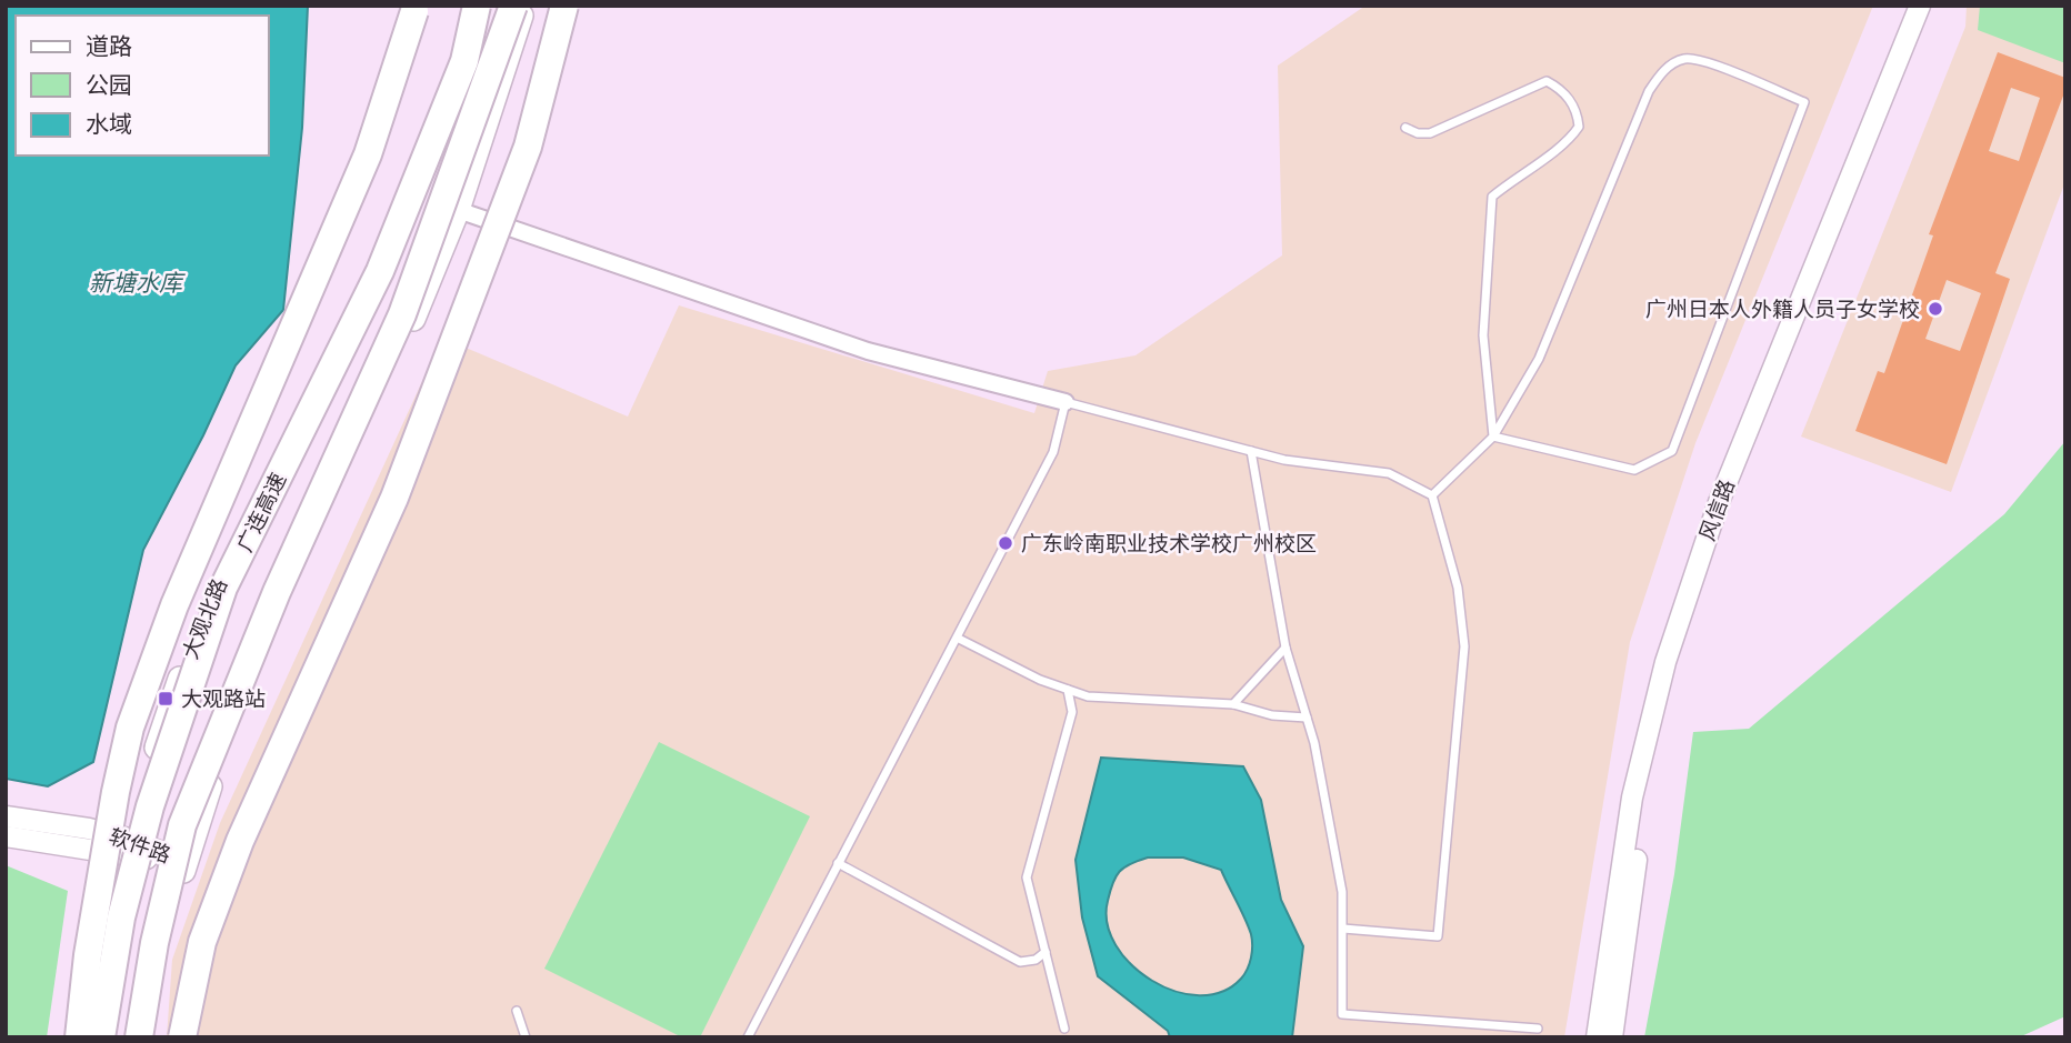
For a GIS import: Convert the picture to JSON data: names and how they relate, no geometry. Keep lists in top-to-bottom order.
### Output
{
  "streets": {
    "highway": ["广连高速"],
    "main road": ["大观北路"],
    "street": ["风信路", "软件路"]
  },
  "crossings": [
    ["大观北路", "软件路"]
  ],
  "water": ["新塘水库"],
  "places": {
    "other": ["广州日本人外籍人员子女学校", "广东岭南职业技术学校广州校区"],
    "transit": ["大观路站"]
  },
  "legend": ["道路", "公园", "水域"]
}
